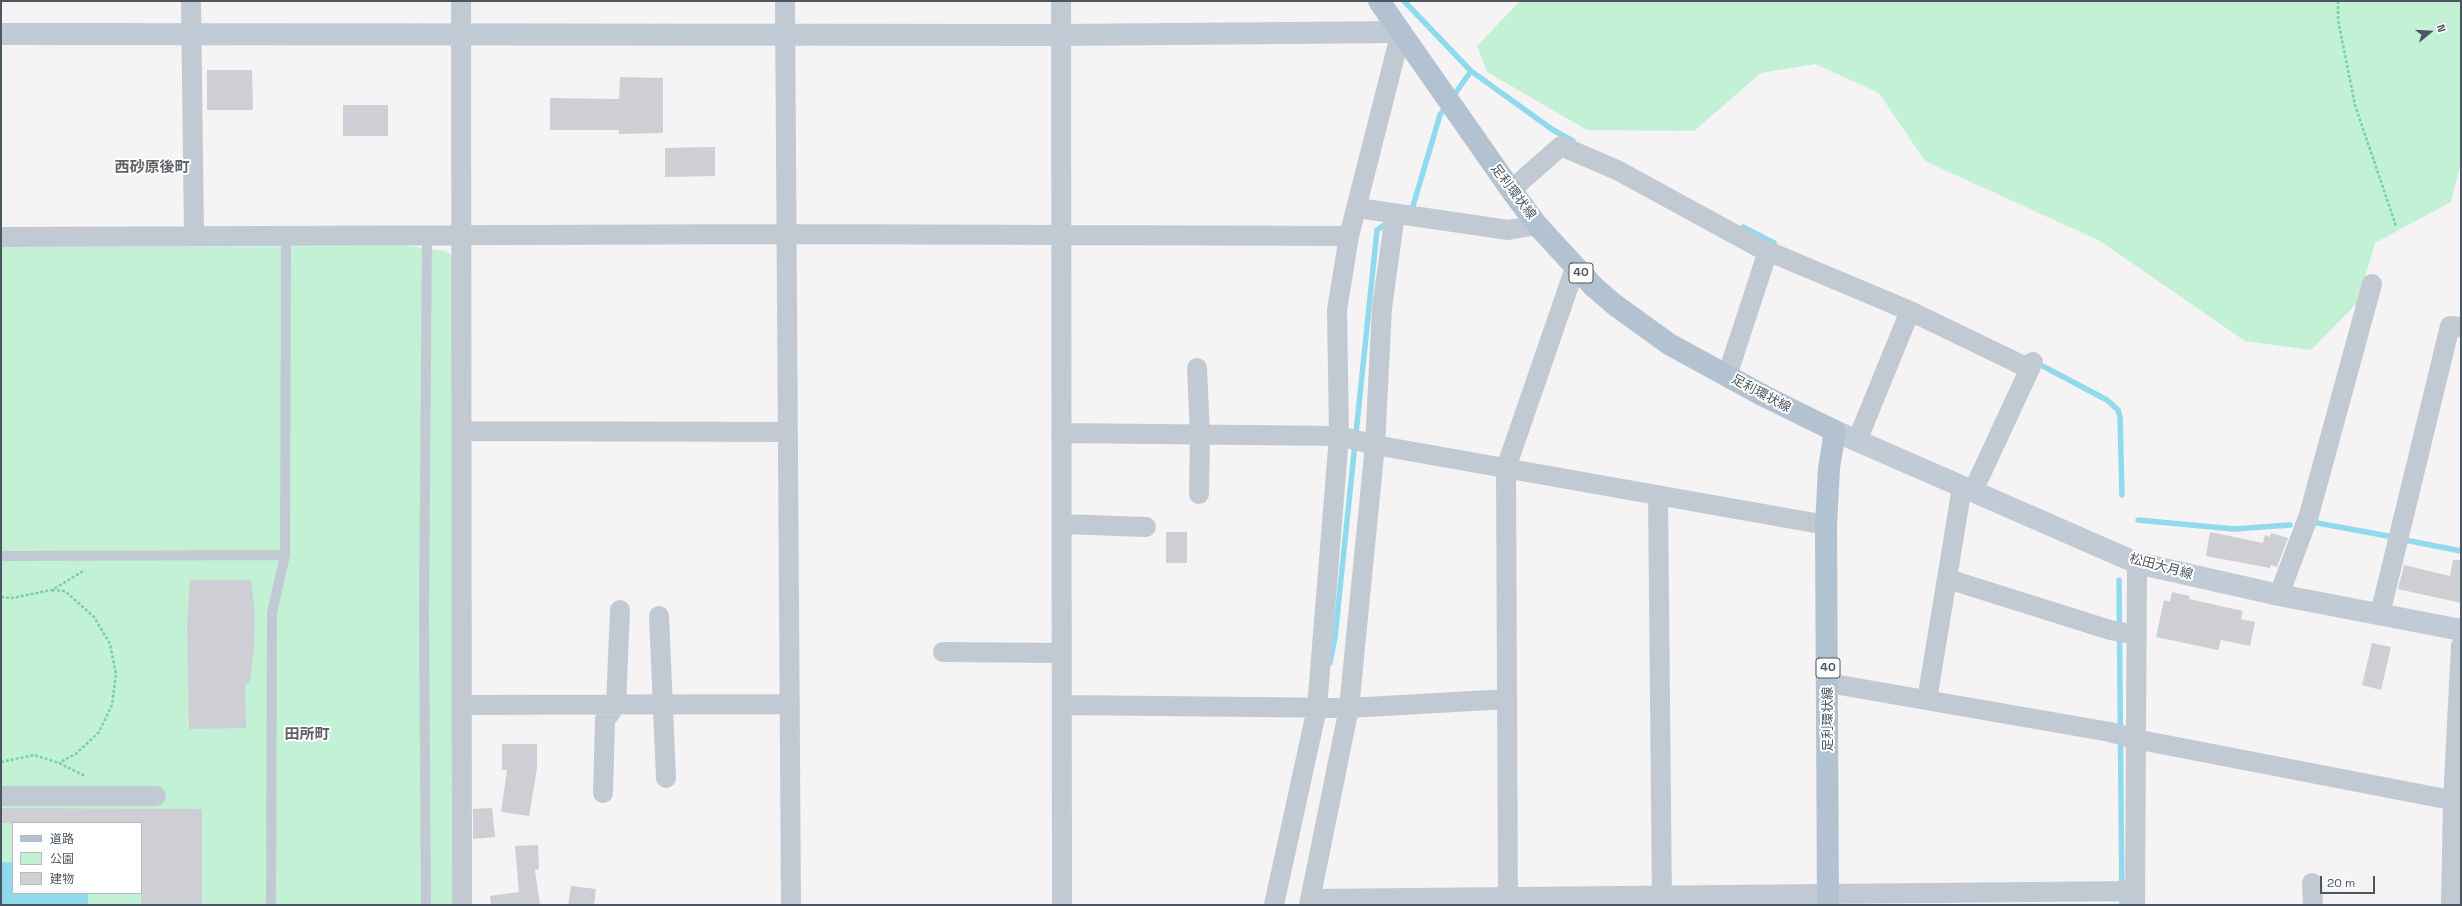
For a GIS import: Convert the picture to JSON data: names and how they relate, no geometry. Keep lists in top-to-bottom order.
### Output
{
  "streets": {
    "main road": ["足利環状線", "40"],
    "street": ["松田大月線"]
  },
  "crossings": [
    ["足利環状線", "松田大月線"]
  ],
  "districts": ["西砂原後町", "田所町"],
  "legend": ["道路", "公園", "建物"],
  "scale_bar": "20 m",
  "north": "right"
}
